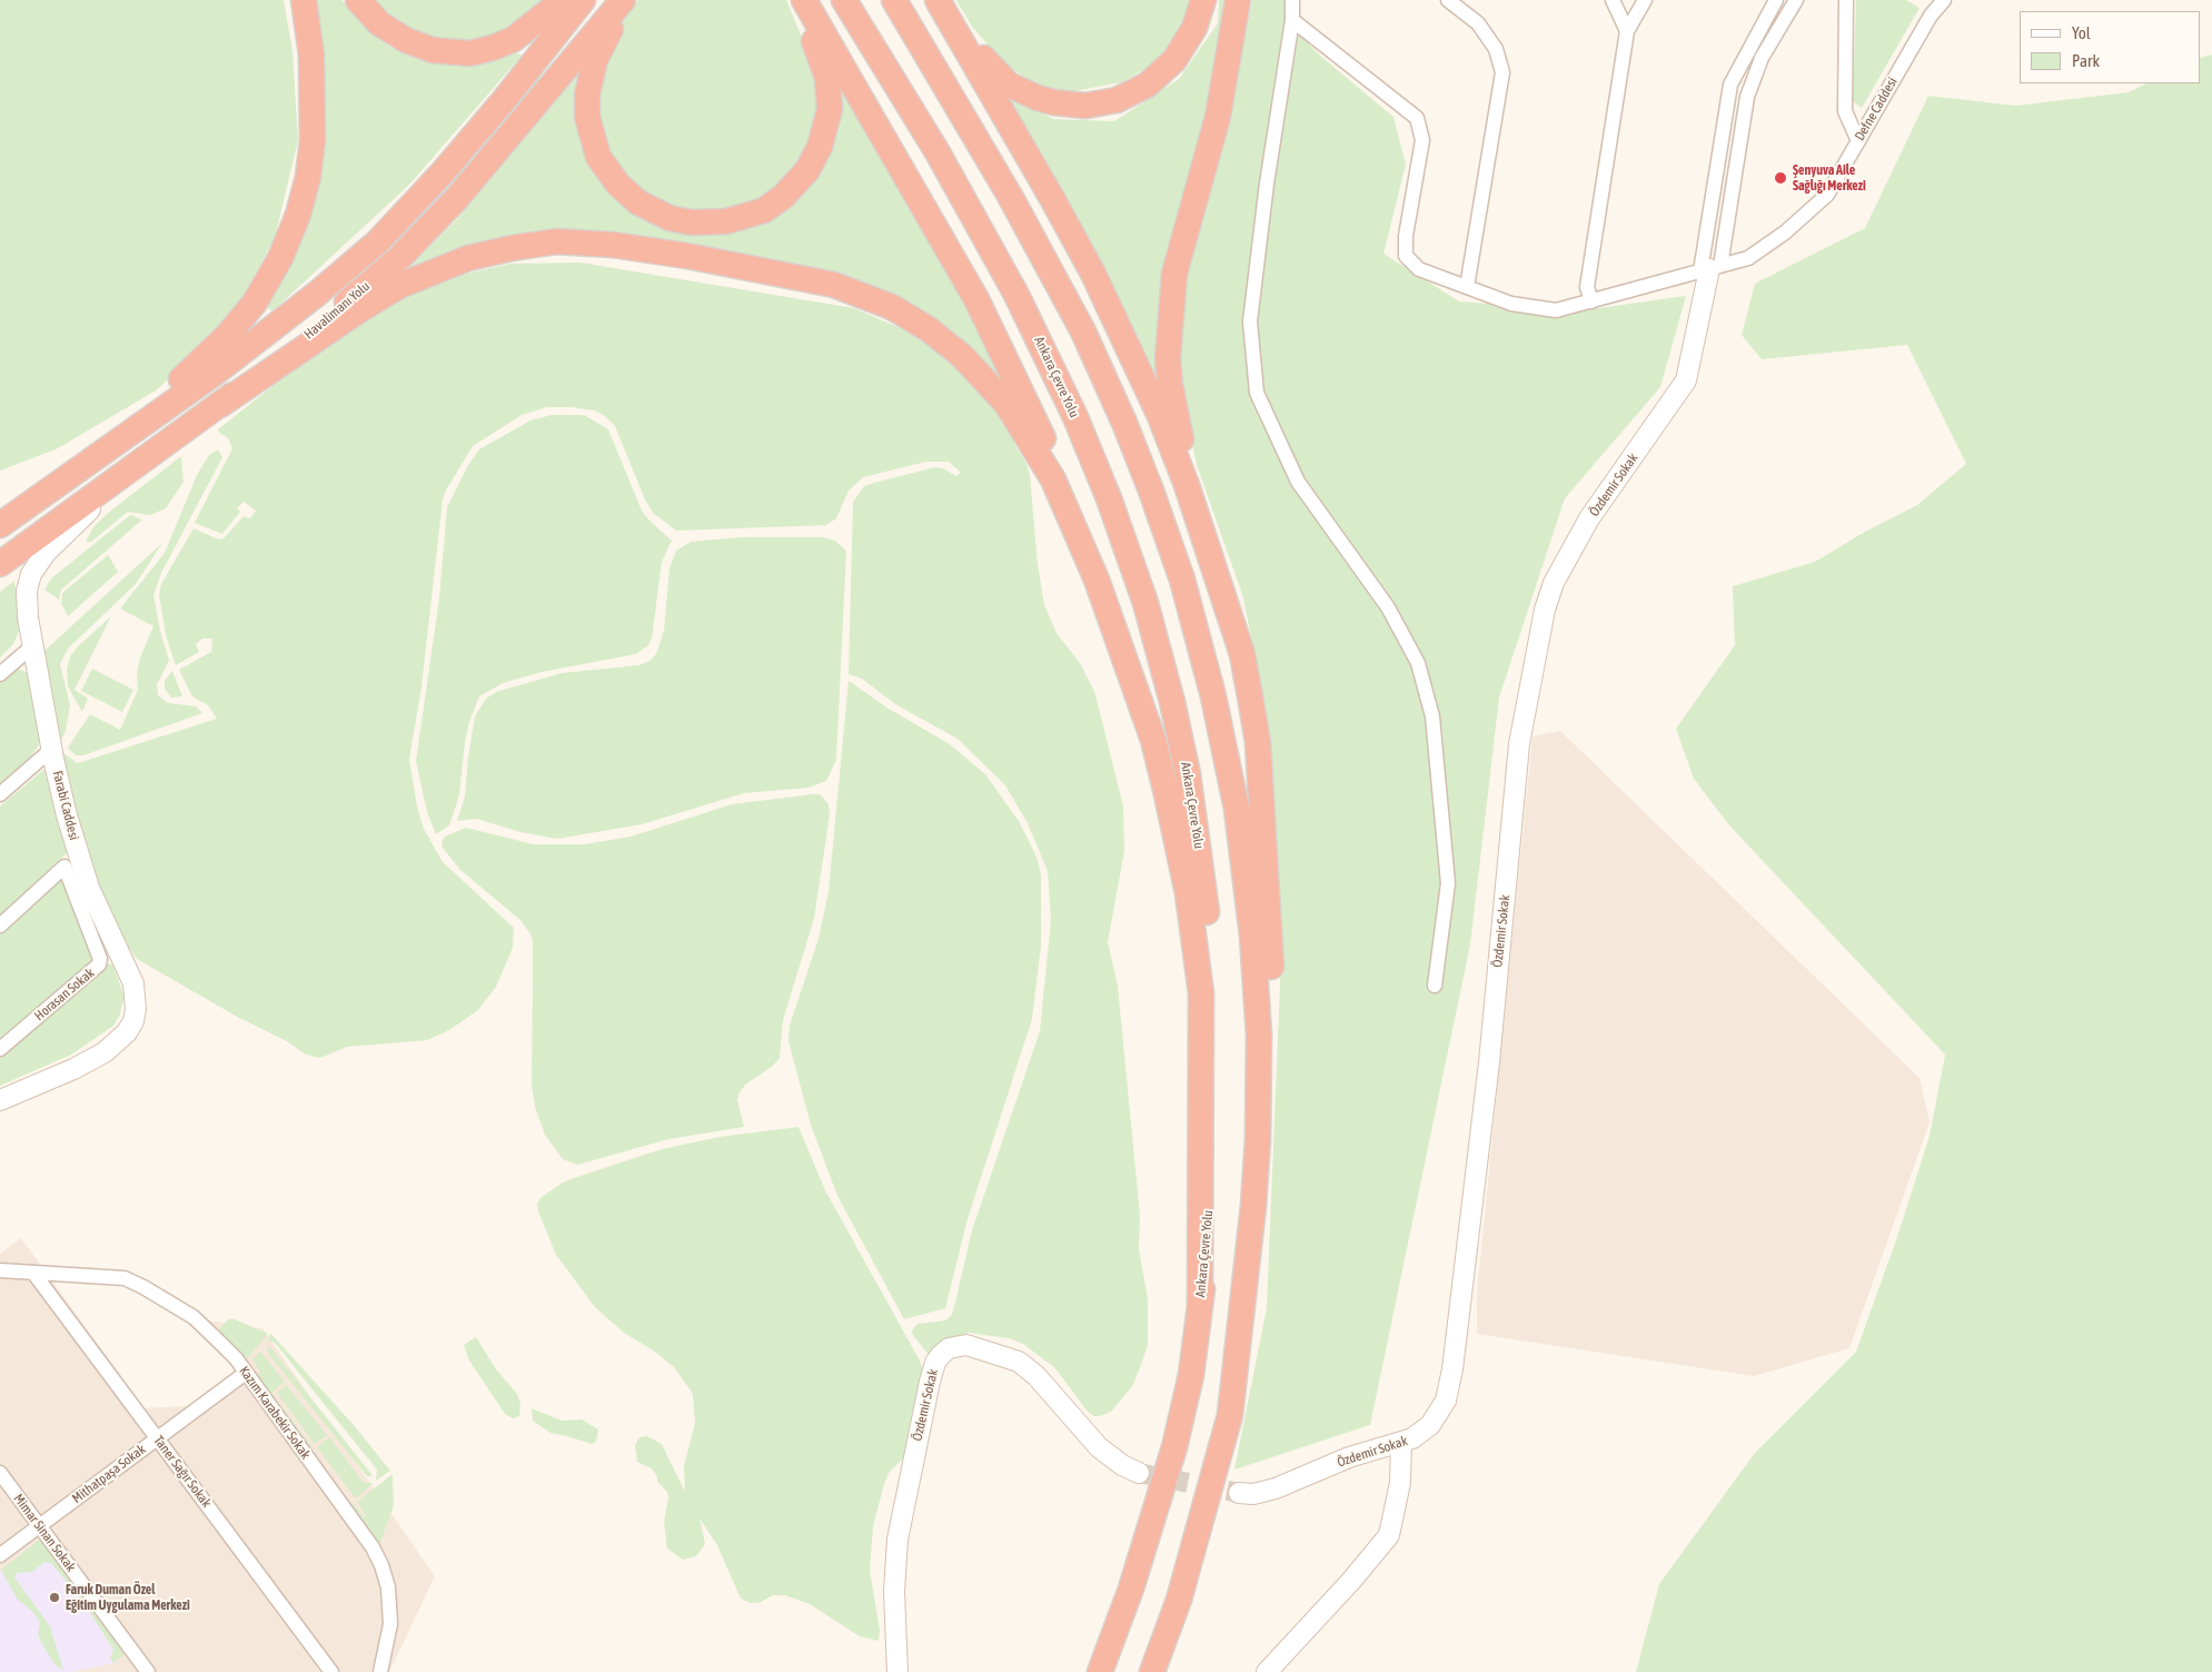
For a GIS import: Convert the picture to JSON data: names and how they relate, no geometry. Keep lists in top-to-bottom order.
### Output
{
  "streets": {
    "highway": ["Havalimanı Yolu", "Ankara Çevre Yolu"],
    "street": [
      "Defne Caddesi",
      "Özdemir Sokak",
      "Farabi Caddesi",
      "Horasan Sokak",
      "Kazım Karabekir Sokak",
      "Taner Sağır Sokak",
      "Mithatpaşa Sokak",
      "Mimar Sinan Sokak"
    ]
  },
  "crossings": [
    ["Defne Caddesi", "Özdemir Sokak"],
    ["Havalimanı Yolu", "Farabi Caddesi"],
    ["Kazım Karabekir Sokak", "Taner Sağır Sokak"],
    ["Kazım Karabekir Sokak", "Mithatpaşa Sokak"],
    ["Taner Sağır Sokak", "Mithatpaşa Sokak"],
    ["Mithatpaşa Sokak", "Mimar Sinan Sokak"]
  ],
  "places": ["Şenyuva Aile Sağlığı Merkezi", "Faruk Duman Özel Eğitim Uygulama Merkezi"],
  "legend": ["Yol", "Park"]
}
